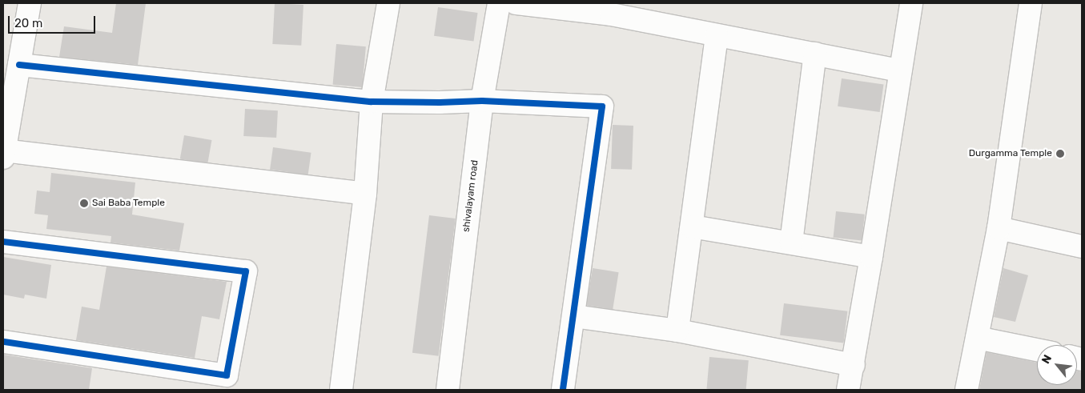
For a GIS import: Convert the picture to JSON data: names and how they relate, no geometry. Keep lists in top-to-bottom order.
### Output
{
  "streets": {
    "street": ["shivalayam road"]
  },
  "places": ["Durgamma Temple", "Sai Baba Temple"],
  "scale_bar": "20 m",
  "north": "top left"
}
